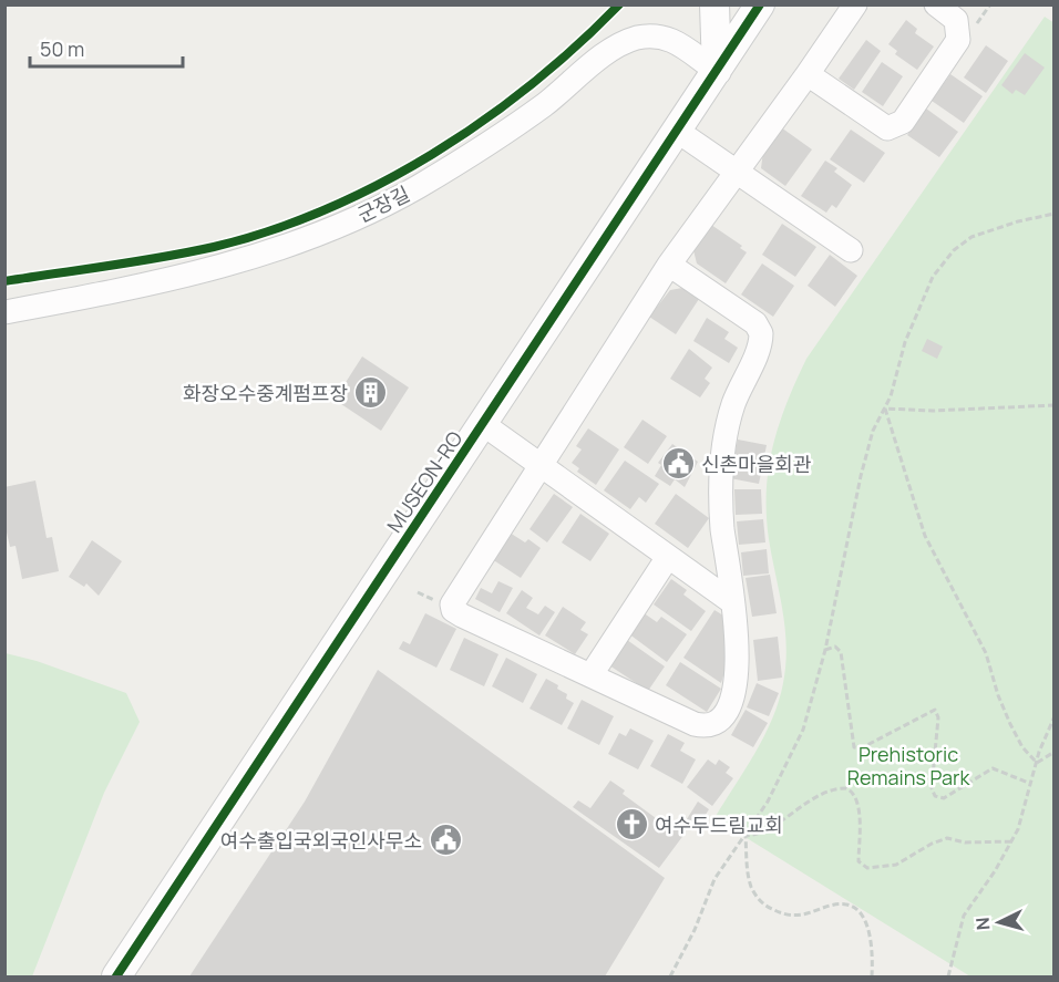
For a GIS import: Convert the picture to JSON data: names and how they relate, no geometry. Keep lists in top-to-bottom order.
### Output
{
  "streets": {
    "street": ["군장길", "MUSEON-RO"]
  },
  "crossings": [
    ["군장길", "MUSEON-RO"]
  ],
  "parks": ["Prehistoric Remains Park"],
  "places": {
    "building": ["화장오수중계펌프장"],
    "public building": ["신촌마을회관", "여수출입국외국인사무소"],
    "church": ["여수두드림교회"]
  },
  "scale_bar": "50 m",
  "north": "left"
}
